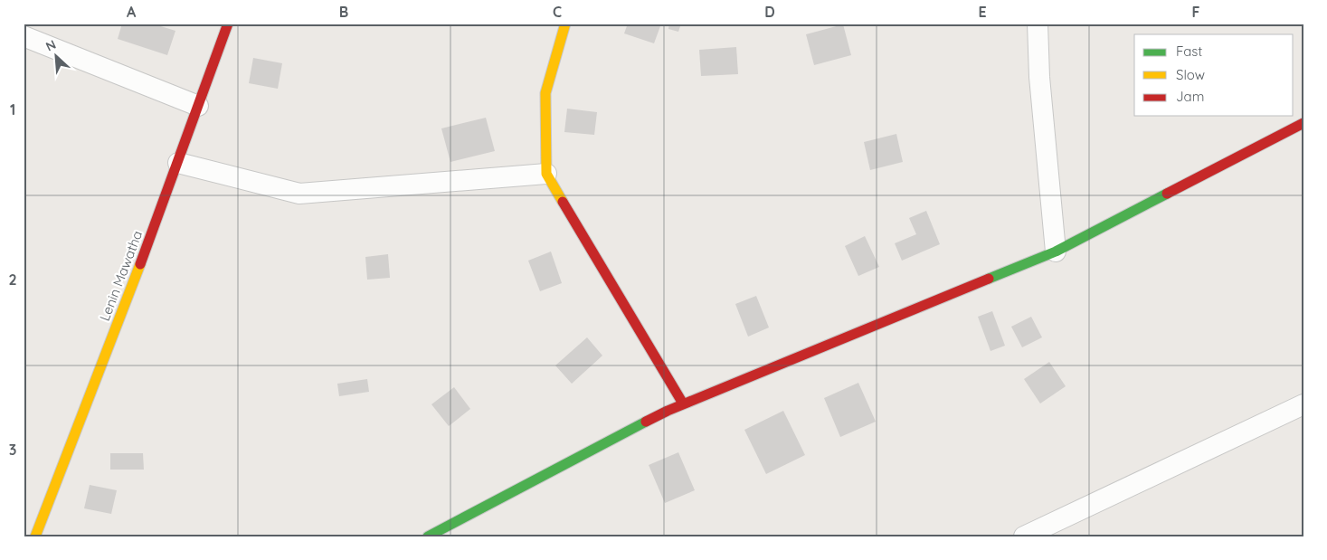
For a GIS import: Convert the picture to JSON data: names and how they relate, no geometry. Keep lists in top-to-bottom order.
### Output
{
  "streets": {
    "street": ["Lenin Mawatha"]
  },
  "legend": ["Fast", "Slow", "Jam"],
  "north": "top left",
  "grid": {
    "columns": [
      "A",
      "B",
      "C",
      "D",
      "E",
      "F"
    ],
    "rows": ["1", "2", "3"]
  }
}
